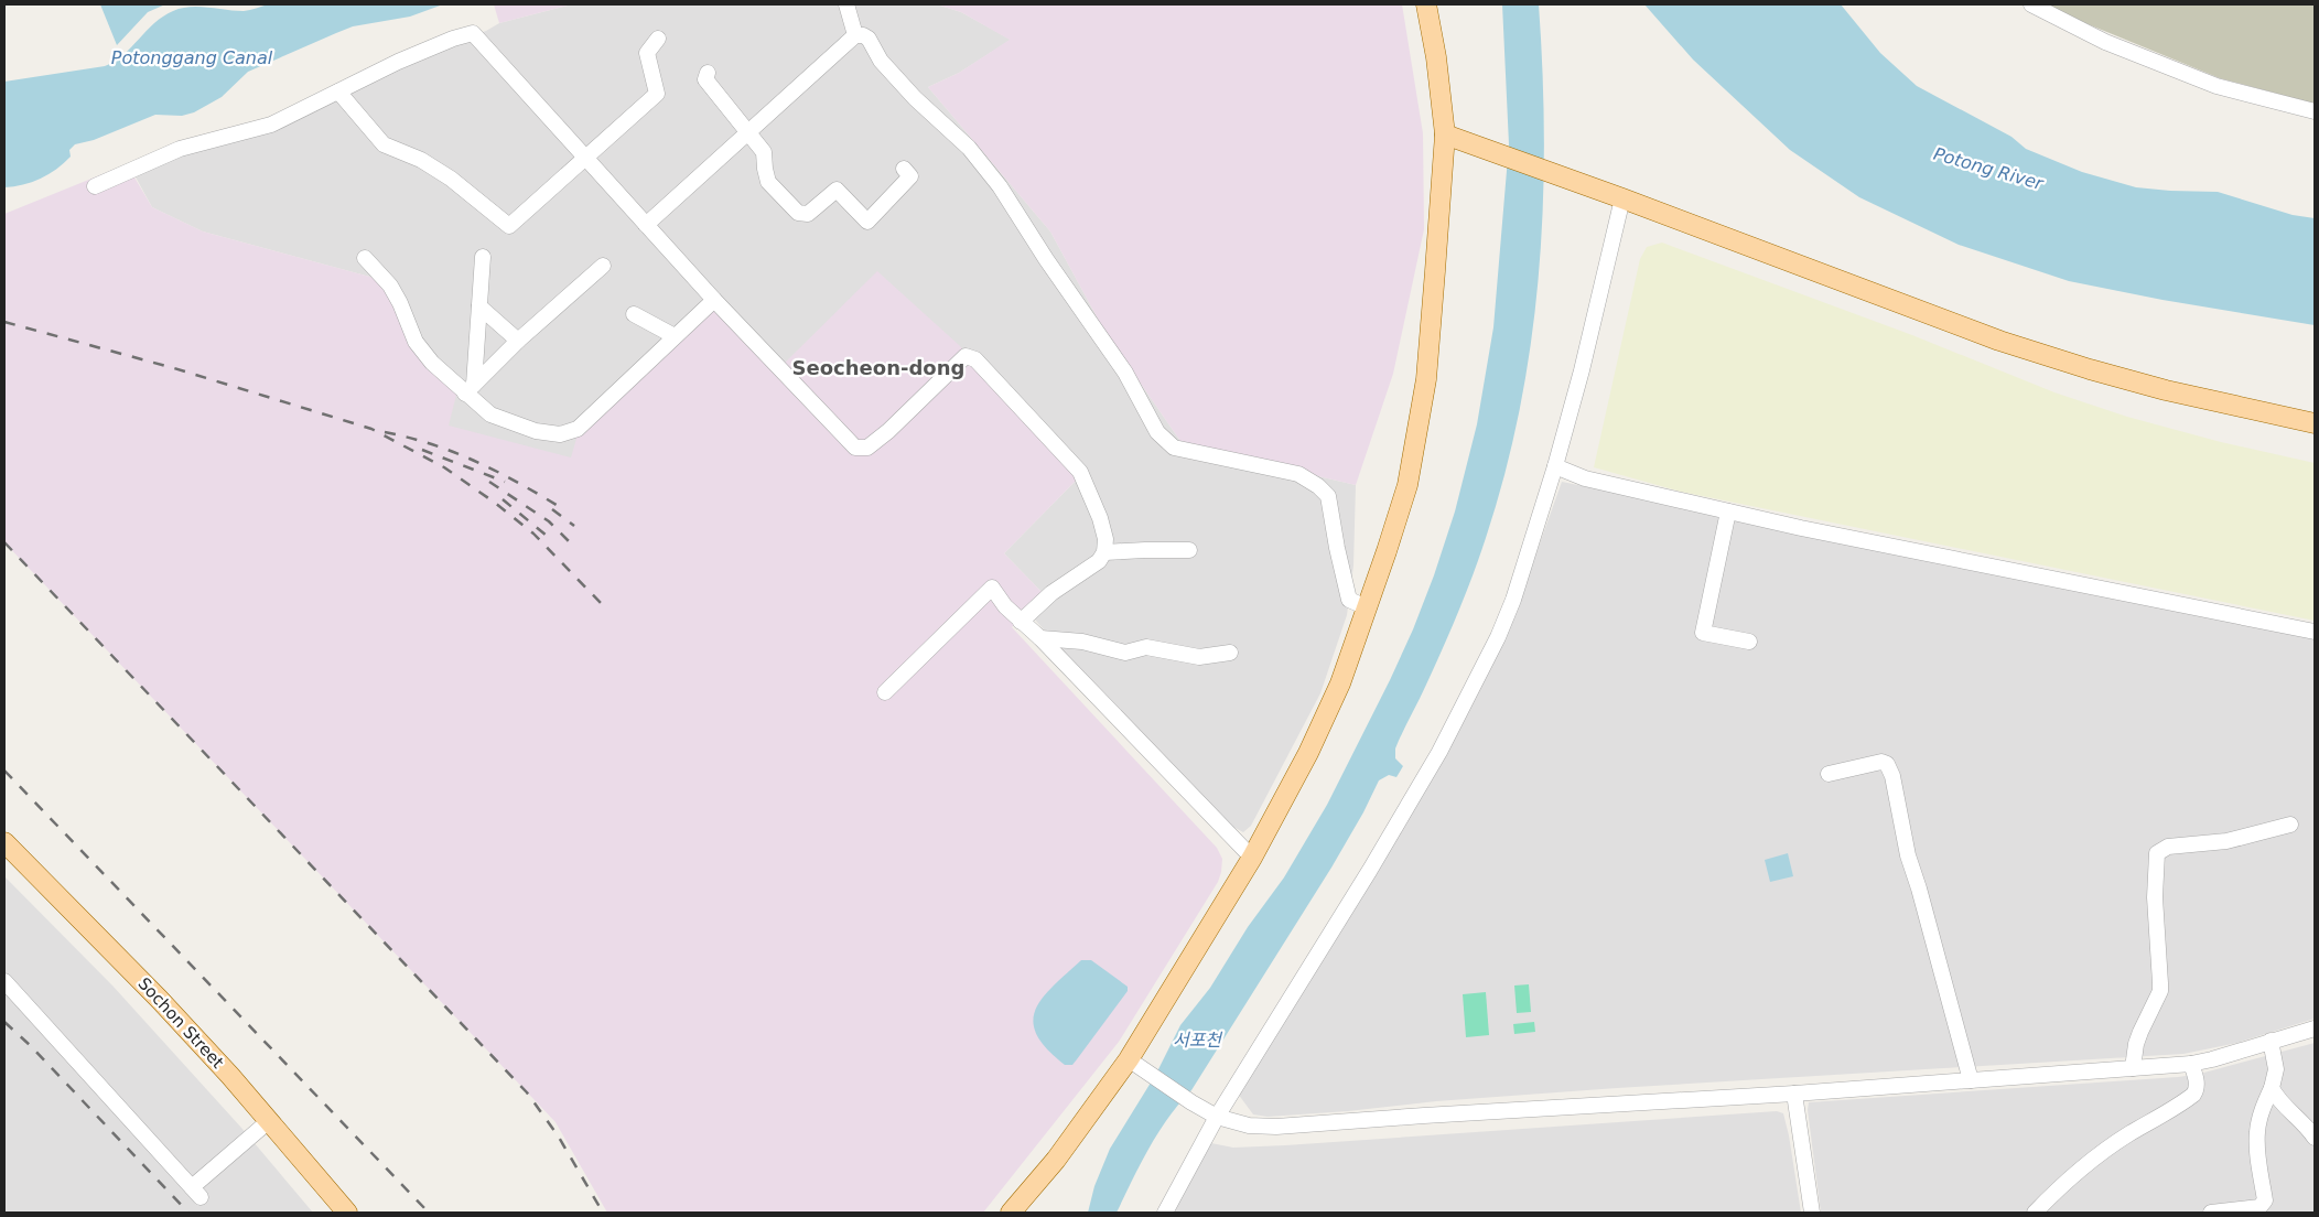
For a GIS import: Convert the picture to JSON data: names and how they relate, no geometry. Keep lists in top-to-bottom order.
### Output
{
  "streets": {
    "main road": ["Sochon Street"]
  },
  "districts": ["Seocheon-dong"],
  "water": ["Potonggang Canal", "Potong River", "서포천"]
}
